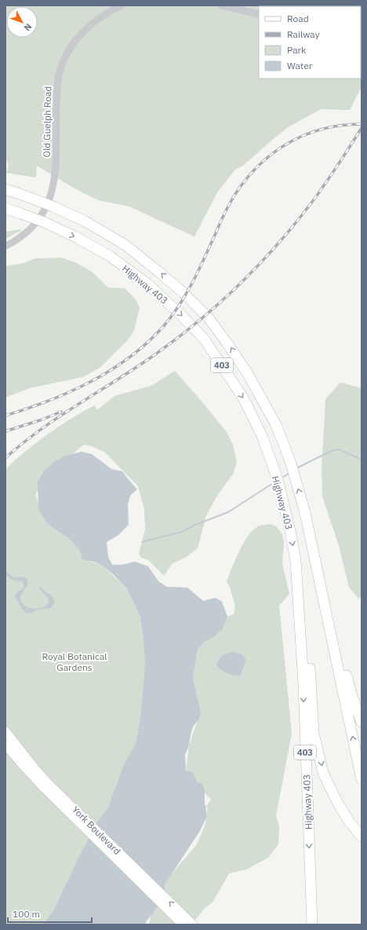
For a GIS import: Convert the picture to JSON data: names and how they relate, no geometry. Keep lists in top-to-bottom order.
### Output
{
  "streets": {
    "highway": ["Highway 403", "403"],
    "main road": ["York Boulevard"],
    "street": ["Old Guelph Road"]
  },
  "parks": ["Royal Botanical Gardens"],
  "legend": [
    "Road",
    "Railway",
    "Park",
    "Water"
  ],
  "scale_bar": "100 m",
  "north": "bottom right"
}
